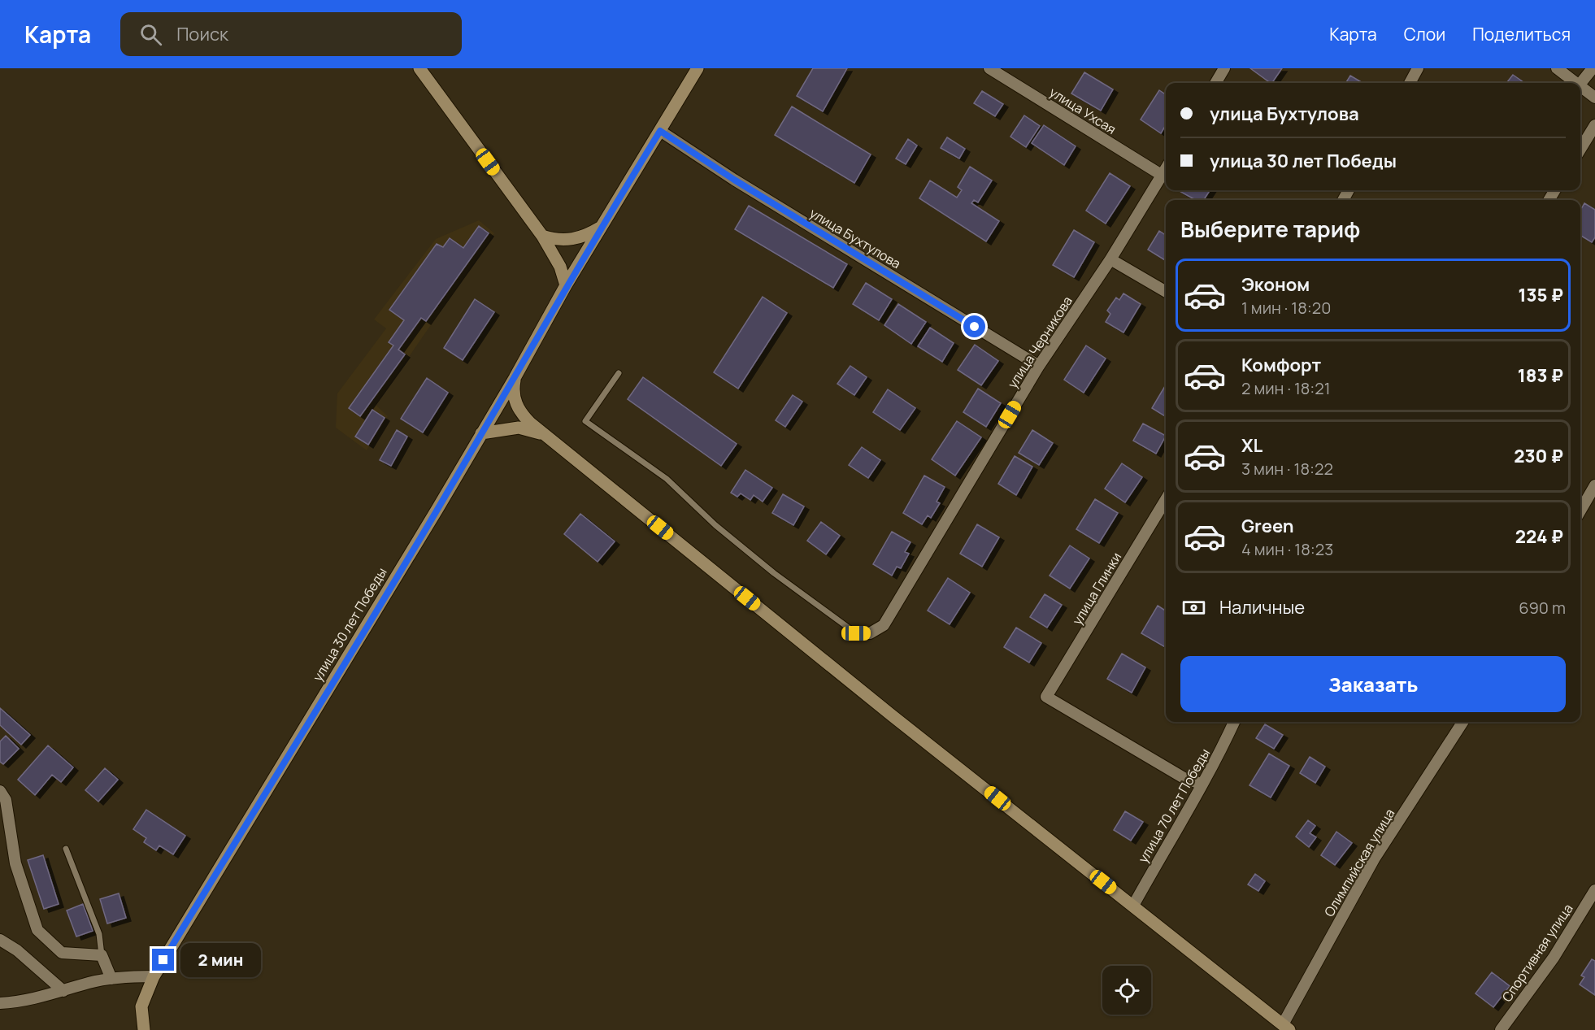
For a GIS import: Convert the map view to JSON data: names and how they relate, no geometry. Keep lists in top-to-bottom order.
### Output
{
  "streets": {
    "main road": ["улица 30 лет Победы"],
    "street": [
      "улица Ухсая",
      "улица Бухтулова",
      "улица Черникова",
      "улица Глинки",
      "улица 70 лет Победы",
      "Олимпийская улица",
      "Спортивная улица"
    ]
  },
  "crossings": [
    ["улица Ухсая", "улица Черникова"],
    ["улица Бухтулова", "улица Черникова"],
    ["улица Бухтулова", "улица 30 лет Победы"],
    ["улица Глинки", "улица 70 лет Победы"]
  ],
  "page": {
    "header": "Карта",
    "search": "Поиск",
    "nav": ["Карта", "Слои", "Поделиться"],
    "banner": ["улица Бухтулова", "улица 30 лет Победы"],
    "heading": "Выберите тариф",
    "list": [
      {
        "name": "Эконом",
        "note": "1 мин · 18:20",
        "value": "135 ₽"
      },
      {
        "name": "Комфорт",
        "note": "2 мин · 18:21",
        "value": "183 ₽"
      },
      {
        "name": "XL",
        "note": "3 мин · 18:22",
        "value": "230 ₽"
      },
      {
        "name": "Green",
        "note": "4 мин · 18:23",
        "value": "224 ₽"
      }
    ],
    "pay": ["Наличные", "690 m"],
    "buttons": "Заказать",
    "bubble": "2 мин"
  }
}
